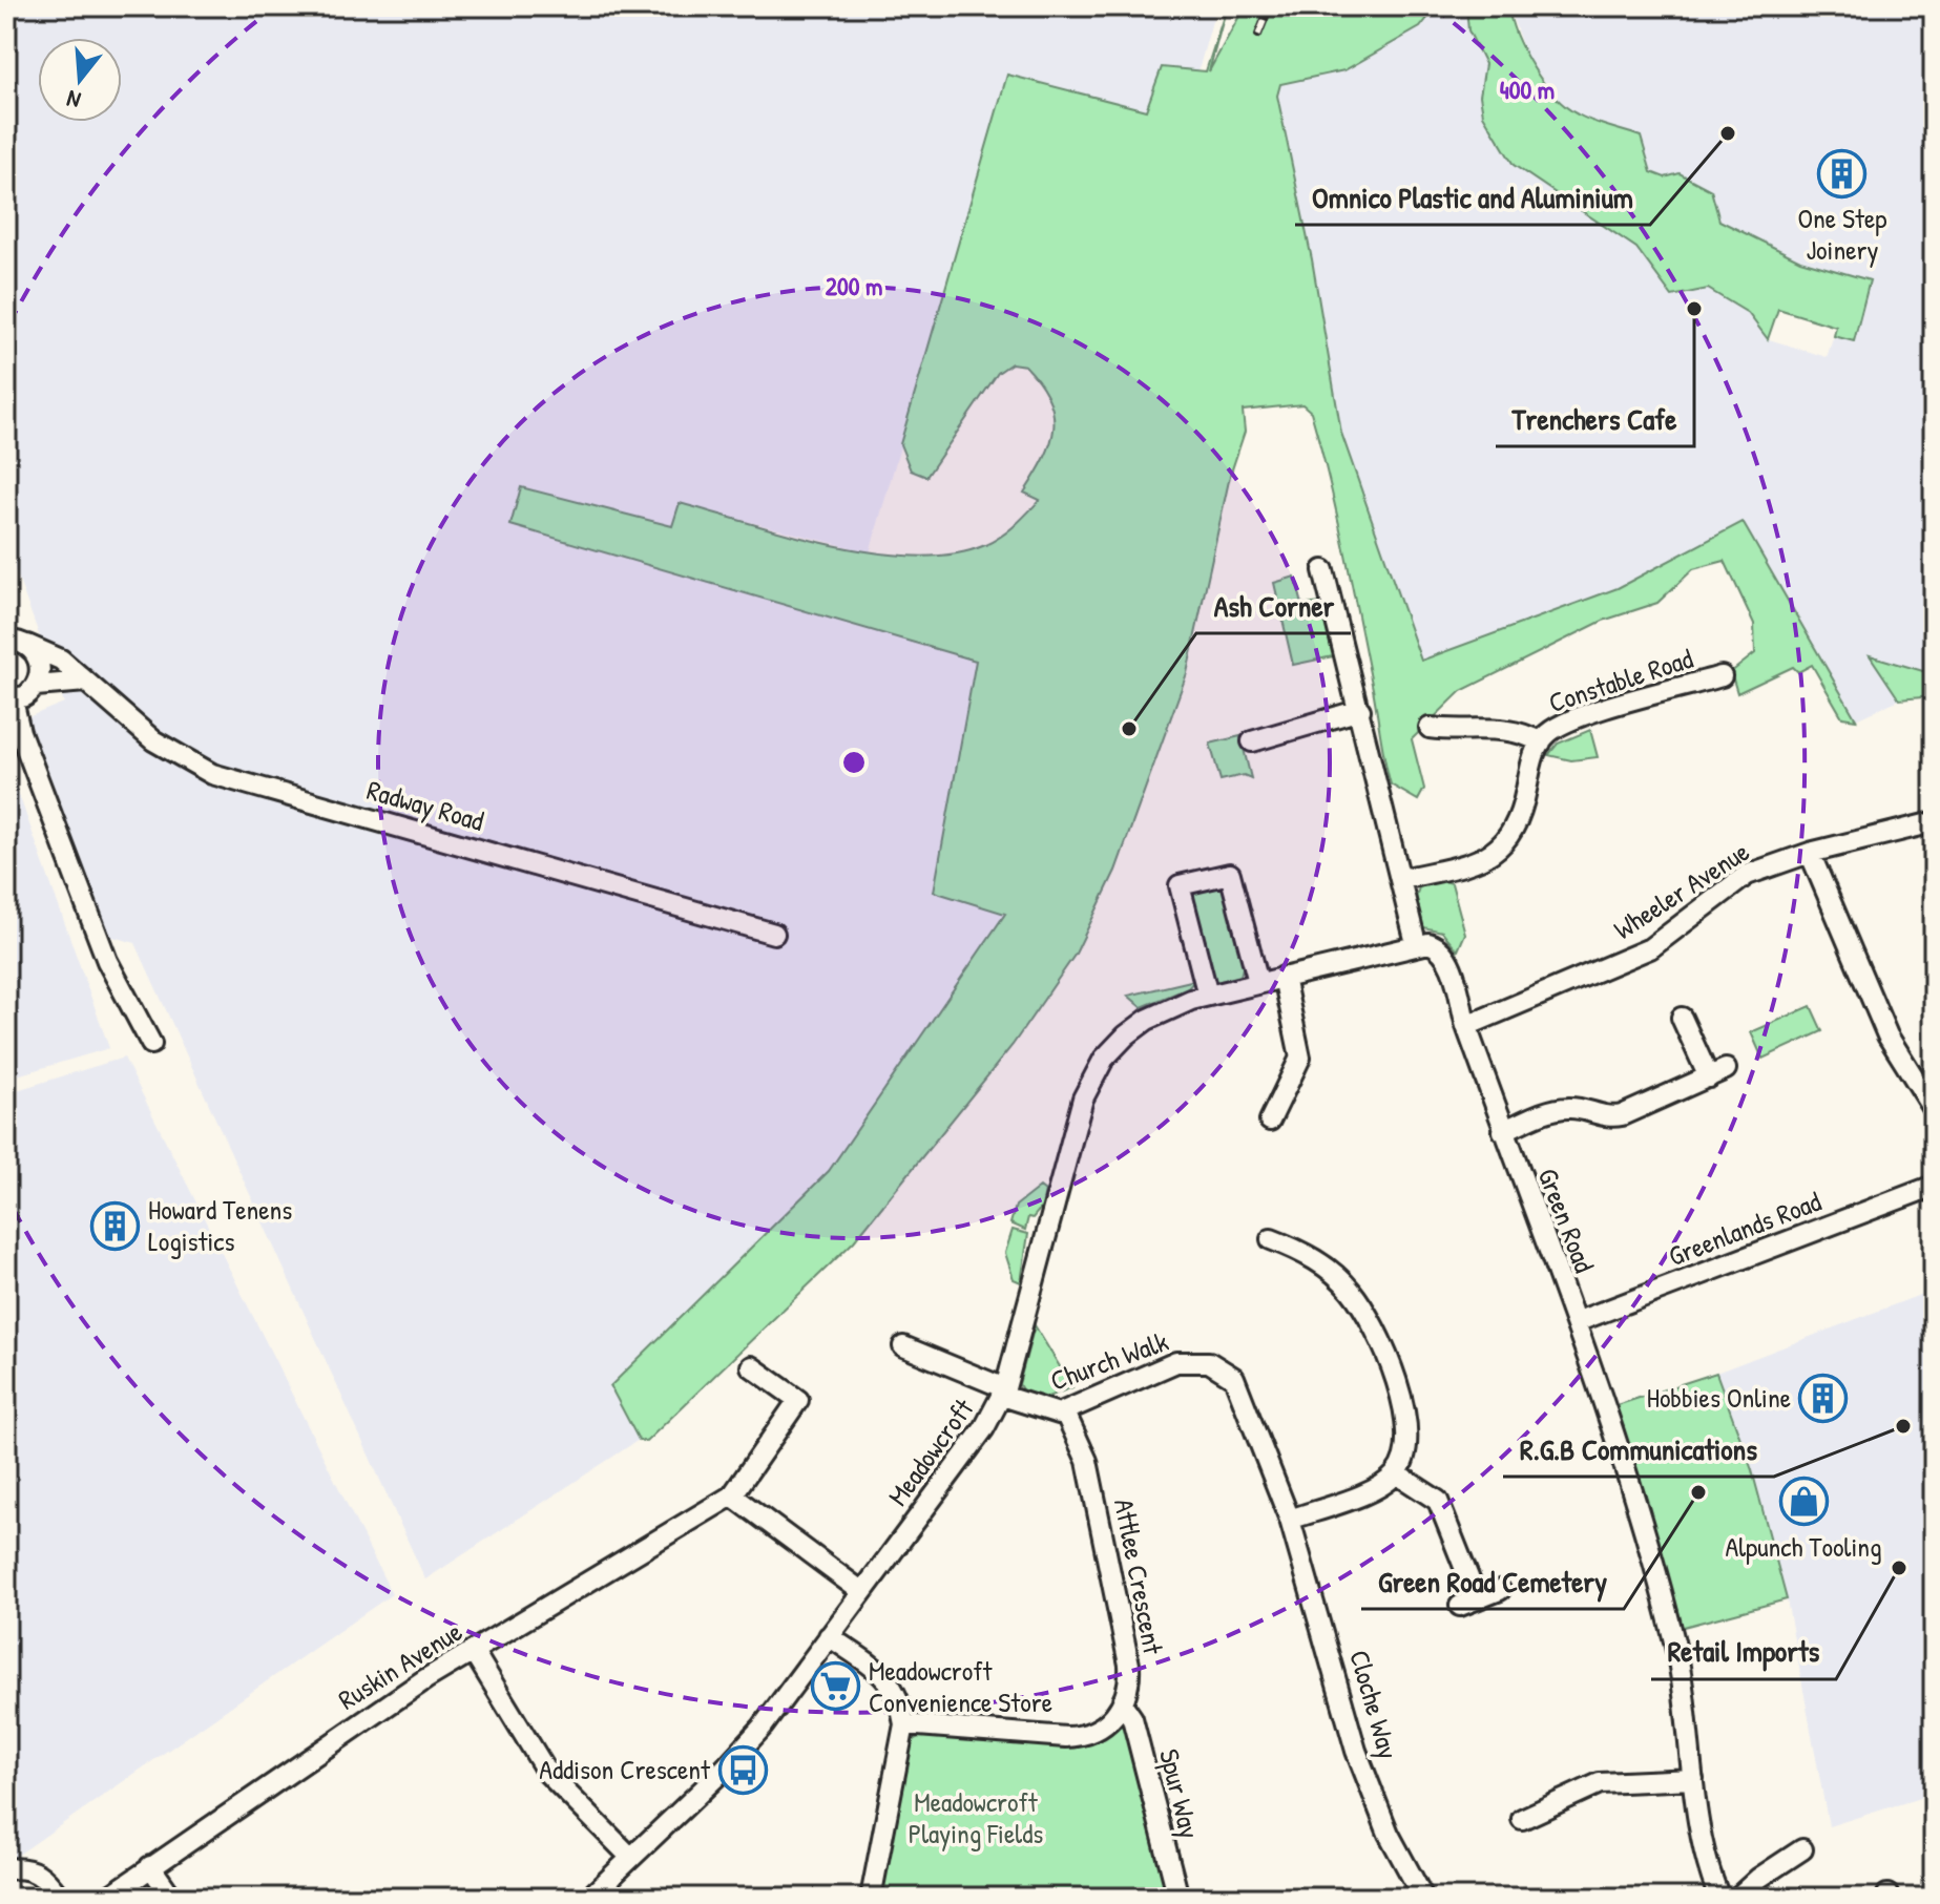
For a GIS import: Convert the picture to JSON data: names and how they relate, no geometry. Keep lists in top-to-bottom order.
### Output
{
  "streets": {
    "street": [
      "Constable Road",
      "Radway Road",
      "Wheeler Avenue",
      "Green Road",
      "Greenlands Road",
      "Church Walk",
      "Meadowcroft",
      "Attlee Crescent",
      "Ruskin Avenue",
      "Cloche Way",
      "Spur Way"
    ]
  },
  "crossings": [
    ["Wheeler Avenue", "Green Road"],
    ["Green Road", "Greenlands Road"],
    ["Green Road", "Meadowcroft"],
    ["Church Walk", "Meadowcroft"],
    ["Church Walk", "Attlee Crescent"],
    ["Church Walk", "Cloche Way"],
    ["Attlee Crescent", "Spur Way"]
  ],
  "parks": ["Meadowcroft Playing Fields"],
  "places": {
    "other": [
      "Omnico Plastic and Aluminium",
      "Trenchers Cafe",
      "Ash Corner",
      "R.G.B Communications",
      "Green Road Cemetery",
      "Retail Imports"
    ],
    "building": ["One Step Joinery", "Howard Tenens Logistics", "Hobbies Online"],
    "shop": ["Alpunch Tooling"],
    "supermarket": ["Meadowcroft Convenience Store"],
    "bus stop": ["Addison Crescent"]
  },
  "north": "bottom",
  "rings": ["400 m", "200 m"]
}
